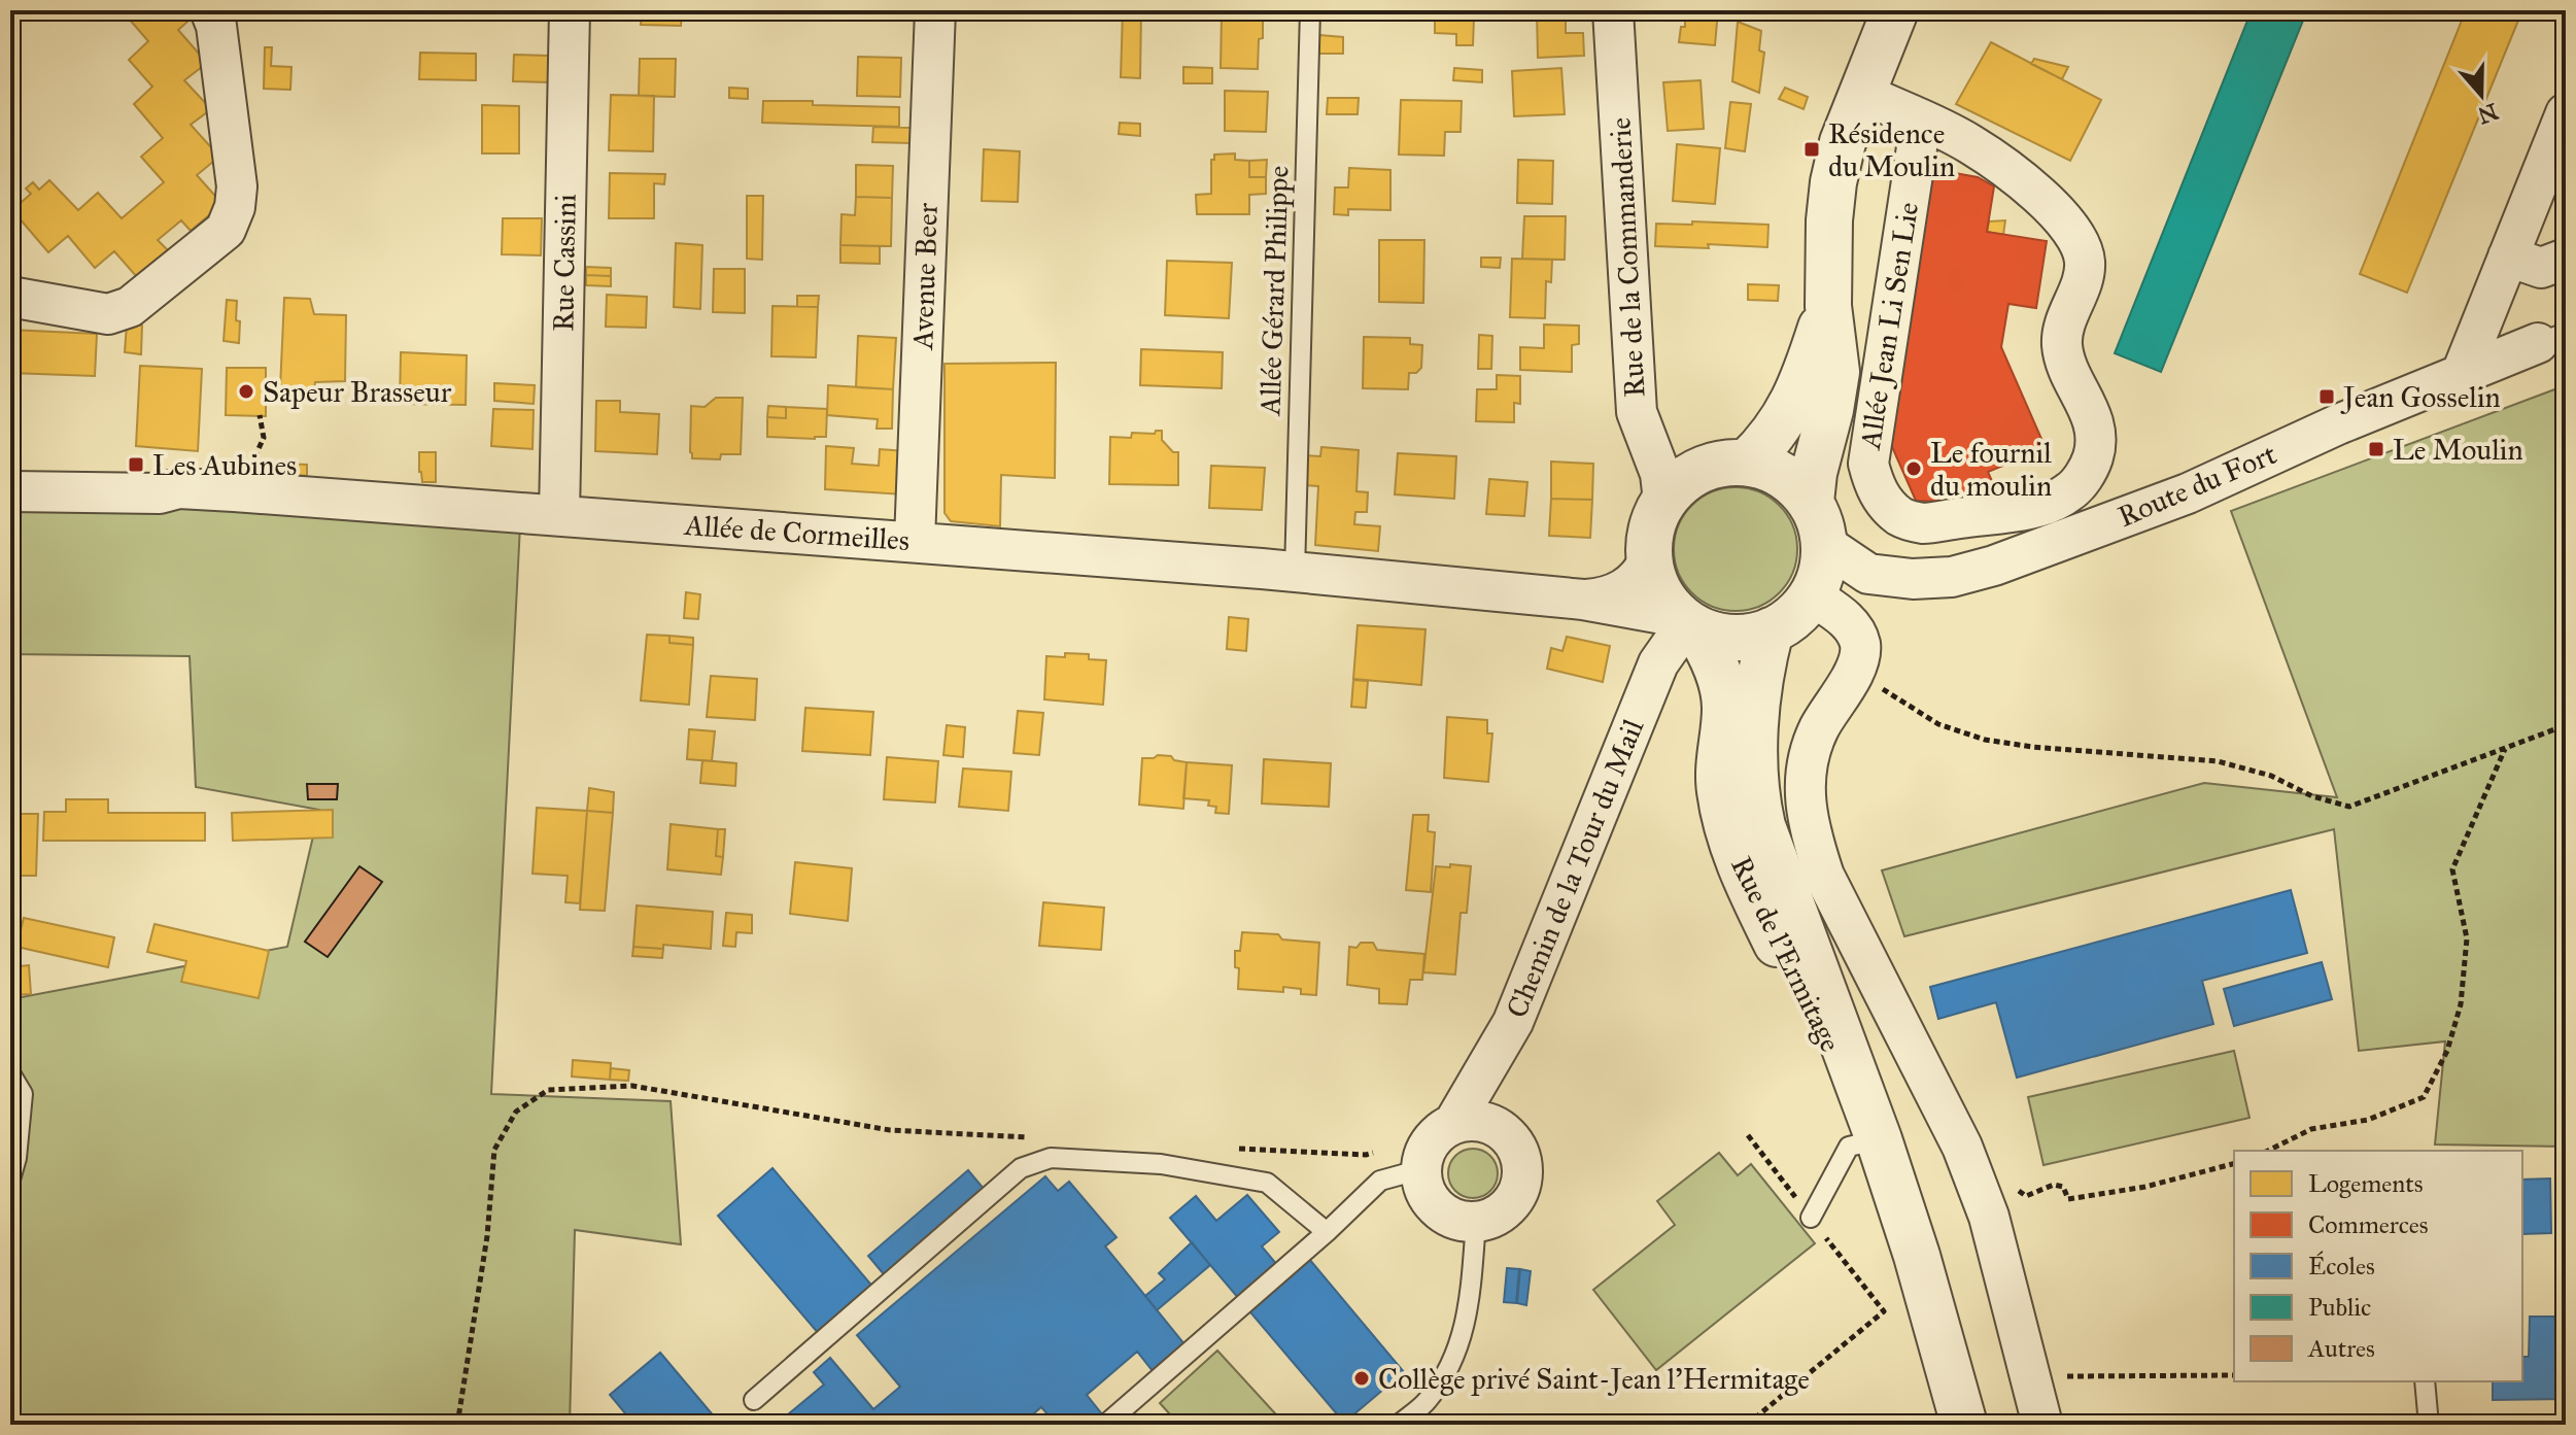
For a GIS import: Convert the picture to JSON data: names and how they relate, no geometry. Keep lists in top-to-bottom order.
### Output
{
  "streets": {
    "street": [
      "Rue de la Commanderie",
      "Rue Cassini",
      "Avenue Beer",
      "Allée Jean Li Sen Lie",
      "Route du Fort",
      "Allée de Cormeilles",
      "Chemin de la Tour du Mail",
      "Rue de l'Ermitage"
    ],
    "lane": ["Allée Gérard Philippe"]
  },
  "crossings": [
    ["Rue de la Commanderie", "Route du Fort"],
    ["Rue de la Commanderie", "Allée de Cormeilles"],
    ["Rue de la Commanderie", "Chemin de la Tour du Mail"],
    ["Rue de la Commanderie", "Rue de l'Ermitage"],
    ["Rue Cassini", "Allée de Cormeilles"],
    ["Avenue Beer", "Allée de Cormeilles"],
    ["Allée Gérard Philippe", "Allée de Cormeilles"],
    ["Route du Fort", "Allée de Cormeilles"],
    ["Route du Fort", "Chemin de la Tour du Mail"],
    ["Route du Fort", "Rue de l'Ermitage"],
    ["Allée de Cormeilles", "Chemin de la Tour du Mail"],
    ["Allée de Cormeilles", "Rue de l'Ermitage"],
    ["Chemin de la Tour du Mail", "Rue de l'Ermitage"]
  ],
  "places": {
    "transit": [
      "Résidence du Moulin",
      "Jean Gosselin",
      "Le Moulin",
      "Les Aubines"
    ],
    "other": ["Sapeur Brasseur", "Le fournil du moulin", "Collège privé Saint-Jean l'Hermitage"]
  },
  "legend": [
    "Logements",
    "Commerces",
    "Écoles",
    "Public",
    "Autres"
  ],
  "north": "bottom"
}
